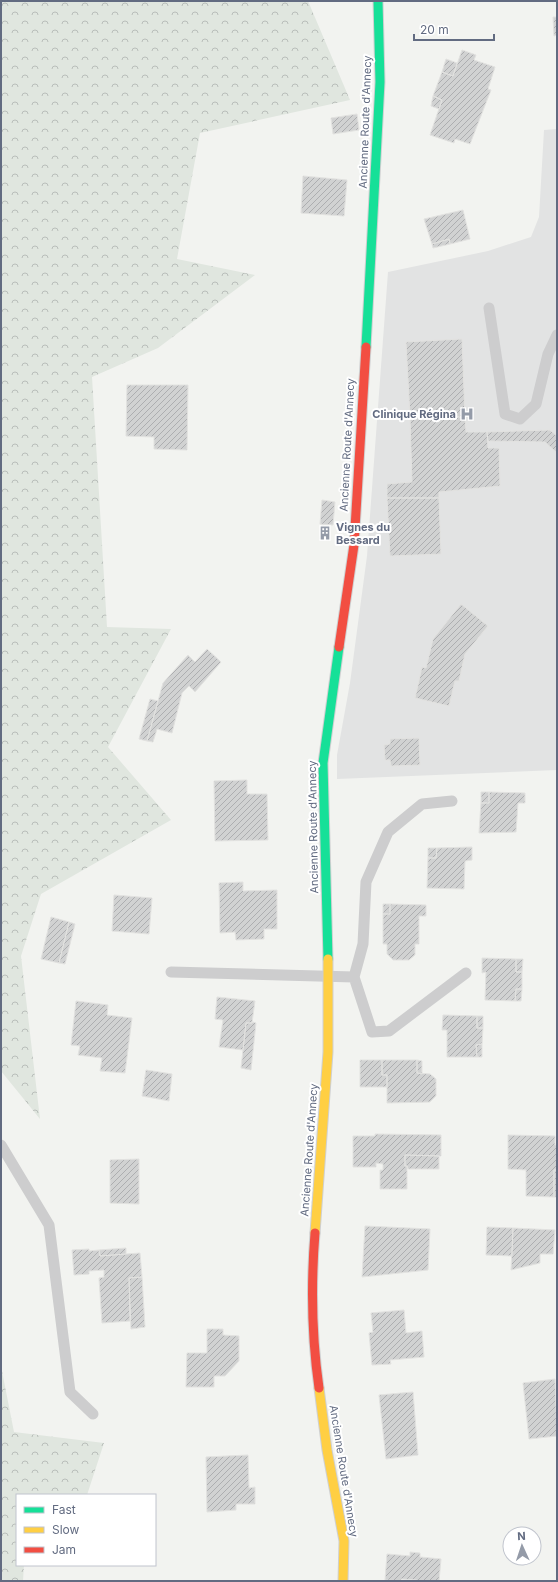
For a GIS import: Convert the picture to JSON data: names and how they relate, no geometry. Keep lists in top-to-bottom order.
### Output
{
  "streets": {
    "street": ["Ancienne Route d'Annecy"]
  },
  "places": {
    "hospital": ["Clinique Régina"],
    "building": ["Vignes du Bessard"]
  },
  "legend": ["Fast", "Slow", "Jam"],
  "scale_bar": "20 m",
  "north": "top"
}
